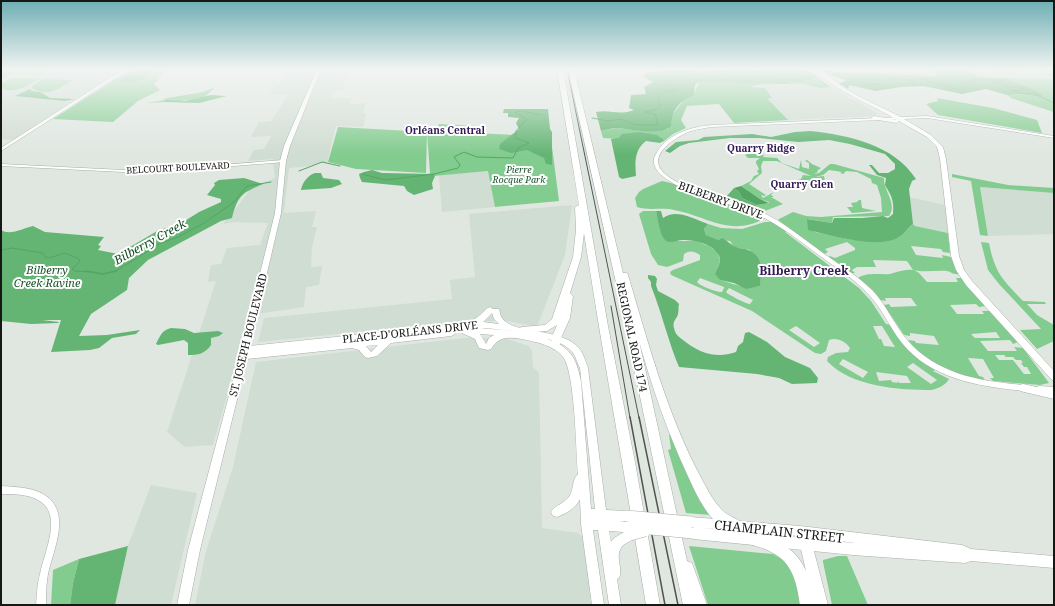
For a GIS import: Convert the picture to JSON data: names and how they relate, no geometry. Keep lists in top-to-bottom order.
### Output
{
  "streets": {
    "highway": ["REGIONAL ROAD 174"],
    "main road": ["PLACE-D'ORLÉANS DRIVE", "ST. JOSEPH BOULEVARD", "CHAMPLAIN STREET"],
    "street": ["BELCOURT BOULEVARD", "BILBERRY DRIVE"]
  },
  "crossings": [
    ["BELCOURT BOULEVARD", "ST. JOSEPH BOULEVARD"],
    ["PLACE-D'ORLÉANS DRIVE", "ST. JOSEPH BOULEVARD"],
    ["PLACE-D'ORLÉANS DRIVE", "CHAMPLAIN STREET"]
  ],
  "districts": [
    "Orléans Central",
    "Quarry Ridge",
    "Quarry Glen",
    "Bilberry Creek"
  ],
  "water": ["Bilberry Creek"],
  "parks": ["Pierre Rocque Park", "Bilberry Creek Ravine"]
}
